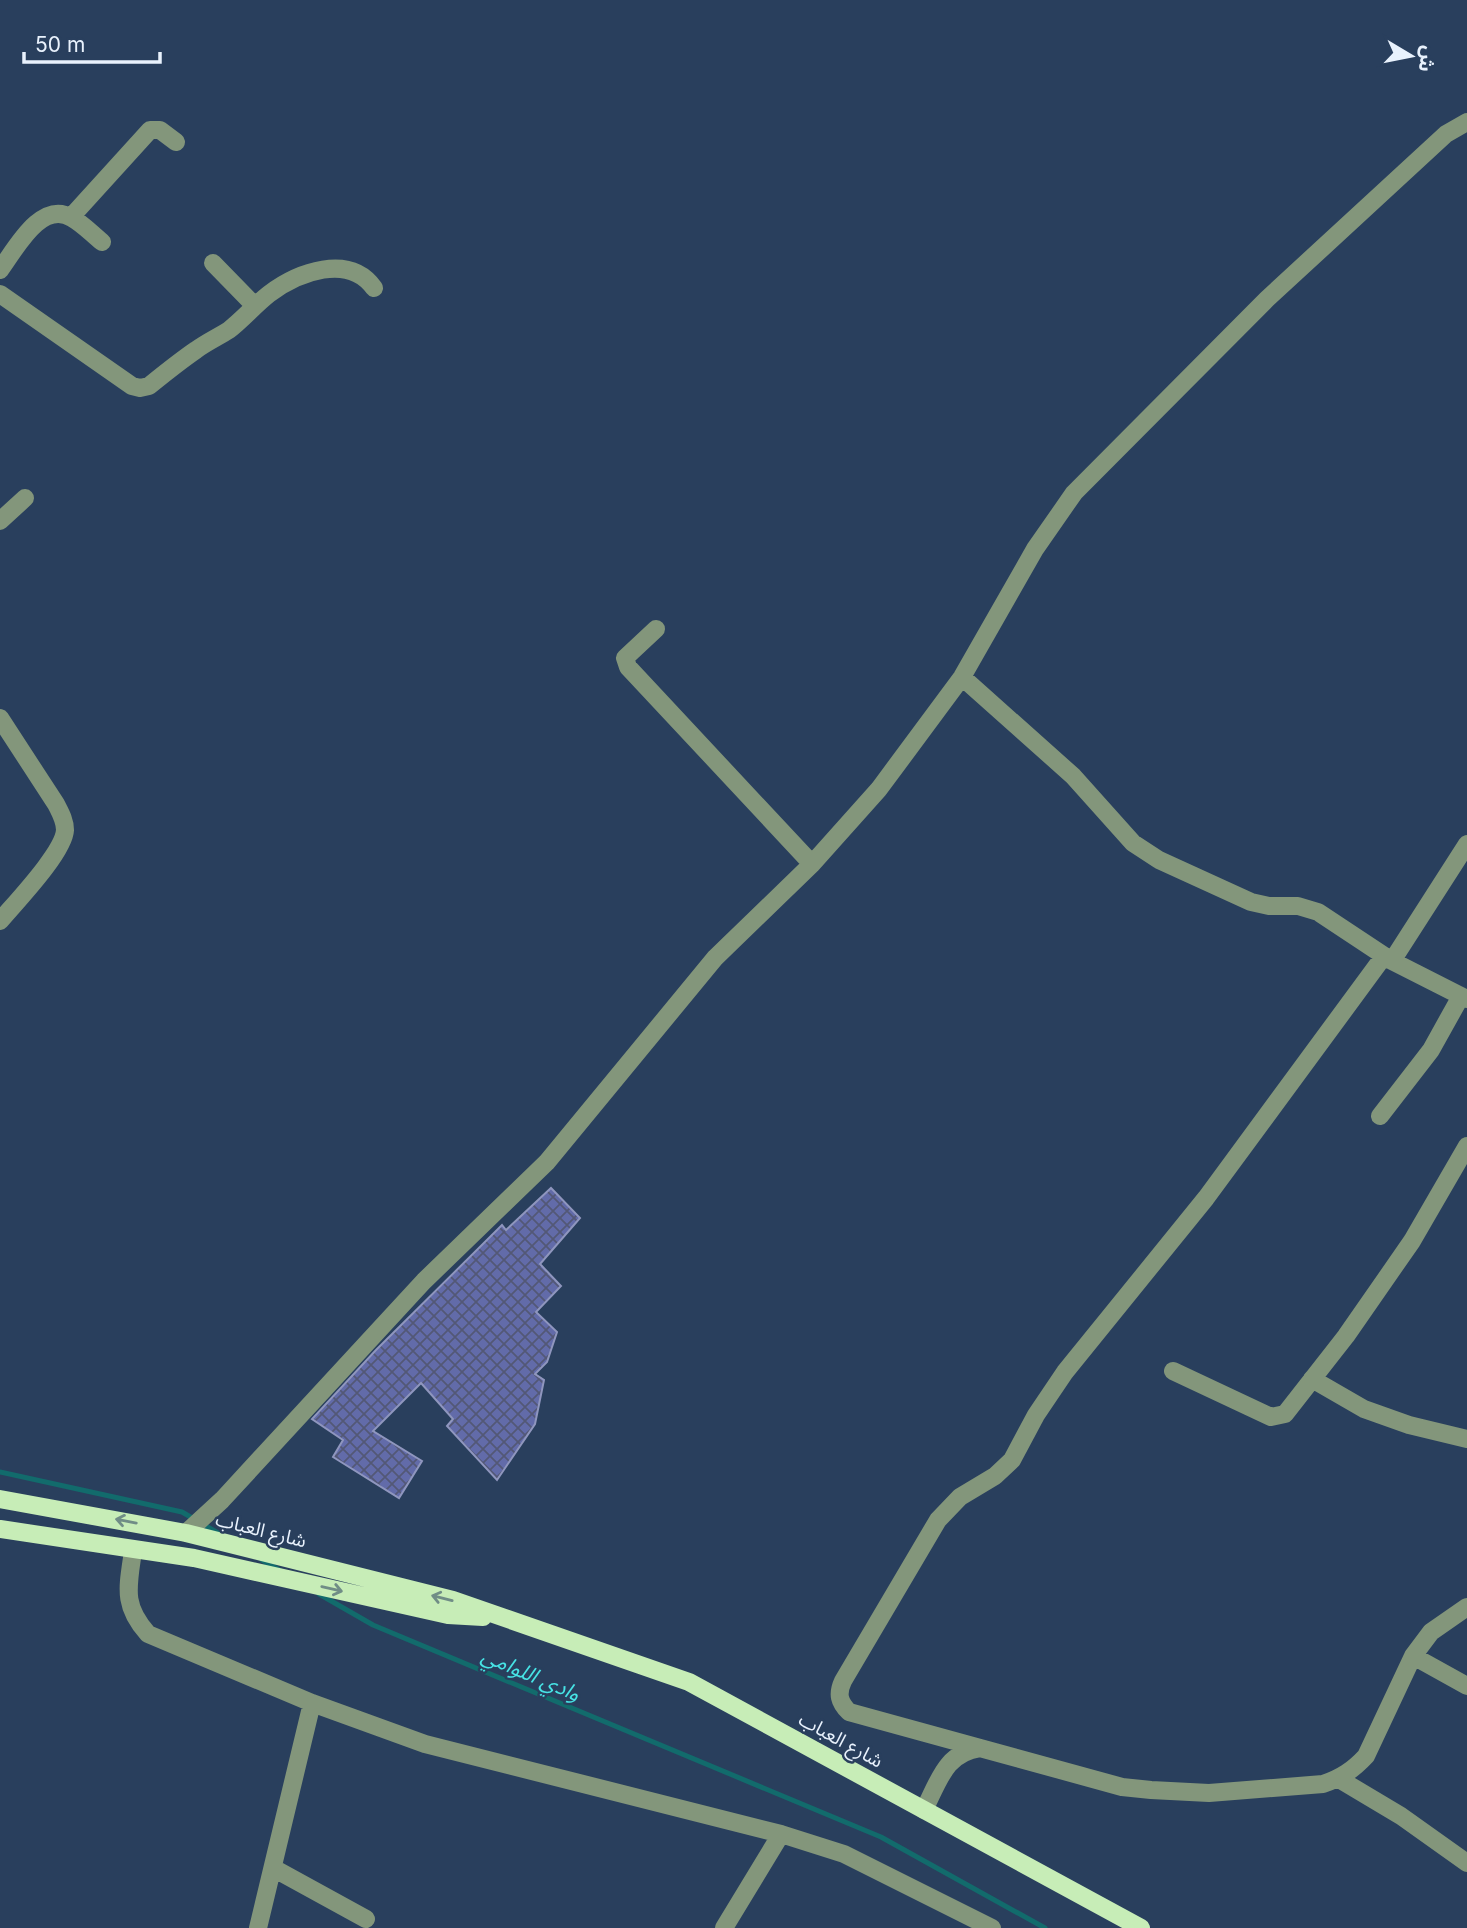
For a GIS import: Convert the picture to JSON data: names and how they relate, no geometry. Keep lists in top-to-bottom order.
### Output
{
  "streets": {
    "main road": ["شارع العباب"]
  },
  "water": ["وادي اللوامي"],
  "scale_bar": "50 m",
  "north": "right"
}
